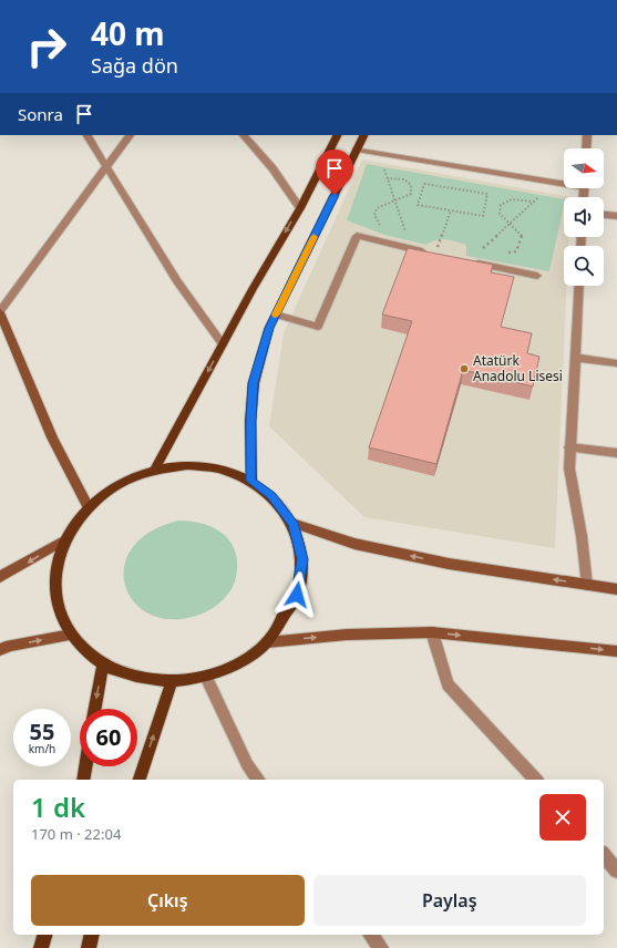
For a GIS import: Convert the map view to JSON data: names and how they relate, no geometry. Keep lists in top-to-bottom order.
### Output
{
  "places": ["Atatürk Anadolu Lisesi"],
  "north": "right",
  "page": {
    "turn": ["40 m", "Sağa dön"],
    "then": "Sonra",
    "speed": "55 km/h",
    "limit": "60",
    "heading": ["1 dk", "170 m · 22:04"],
    "buttons": ["Çıkış", "Paylaş"]
  }
}
